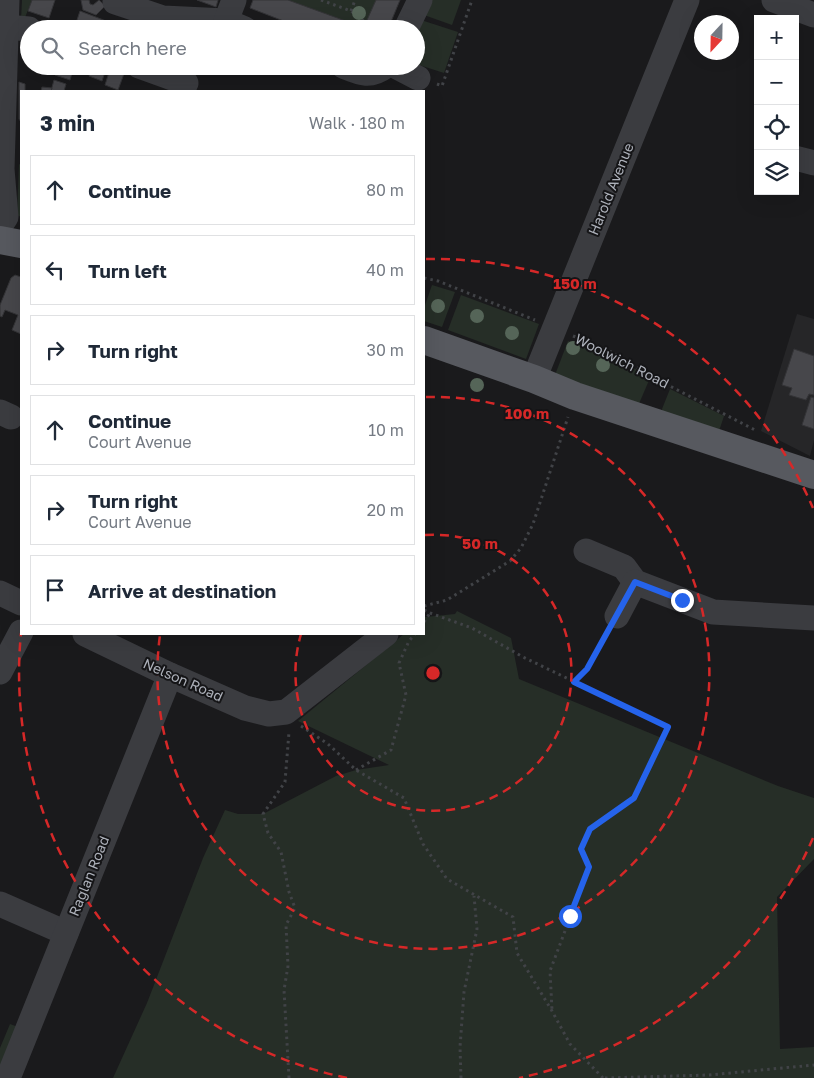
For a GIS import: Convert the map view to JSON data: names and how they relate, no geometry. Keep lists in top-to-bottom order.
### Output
{
  "streets": {
    "street": ["Harold Avenue", "Nelson Road", "Raglan Road"],
    "path": ["Woolwich Road"]
  },
  "crossings": [
    ["Harold Avenue", "Woolwich Road"],
    ["Nelson Road", "Raglan Road"]
  ],
  "north": "bottom",
  "page": {
    "map_buttons": ["+", "−"],
    "search": "Search here",
    "heading": ["3 min", "Walk · 180 m"],
    "list": [
      ["Continue", "80 m"],
      ["Turn left", "40 m"],
      ["Turn right", "30 m"],
      ["Continue", "Court Avenue", "10 m"],
      ["Turn right", "Court Avenue", "20 m"],
      "Arrive at destination"
    ]
  },
  "rings": ["150 m", "100 m", "50 m"]
}
